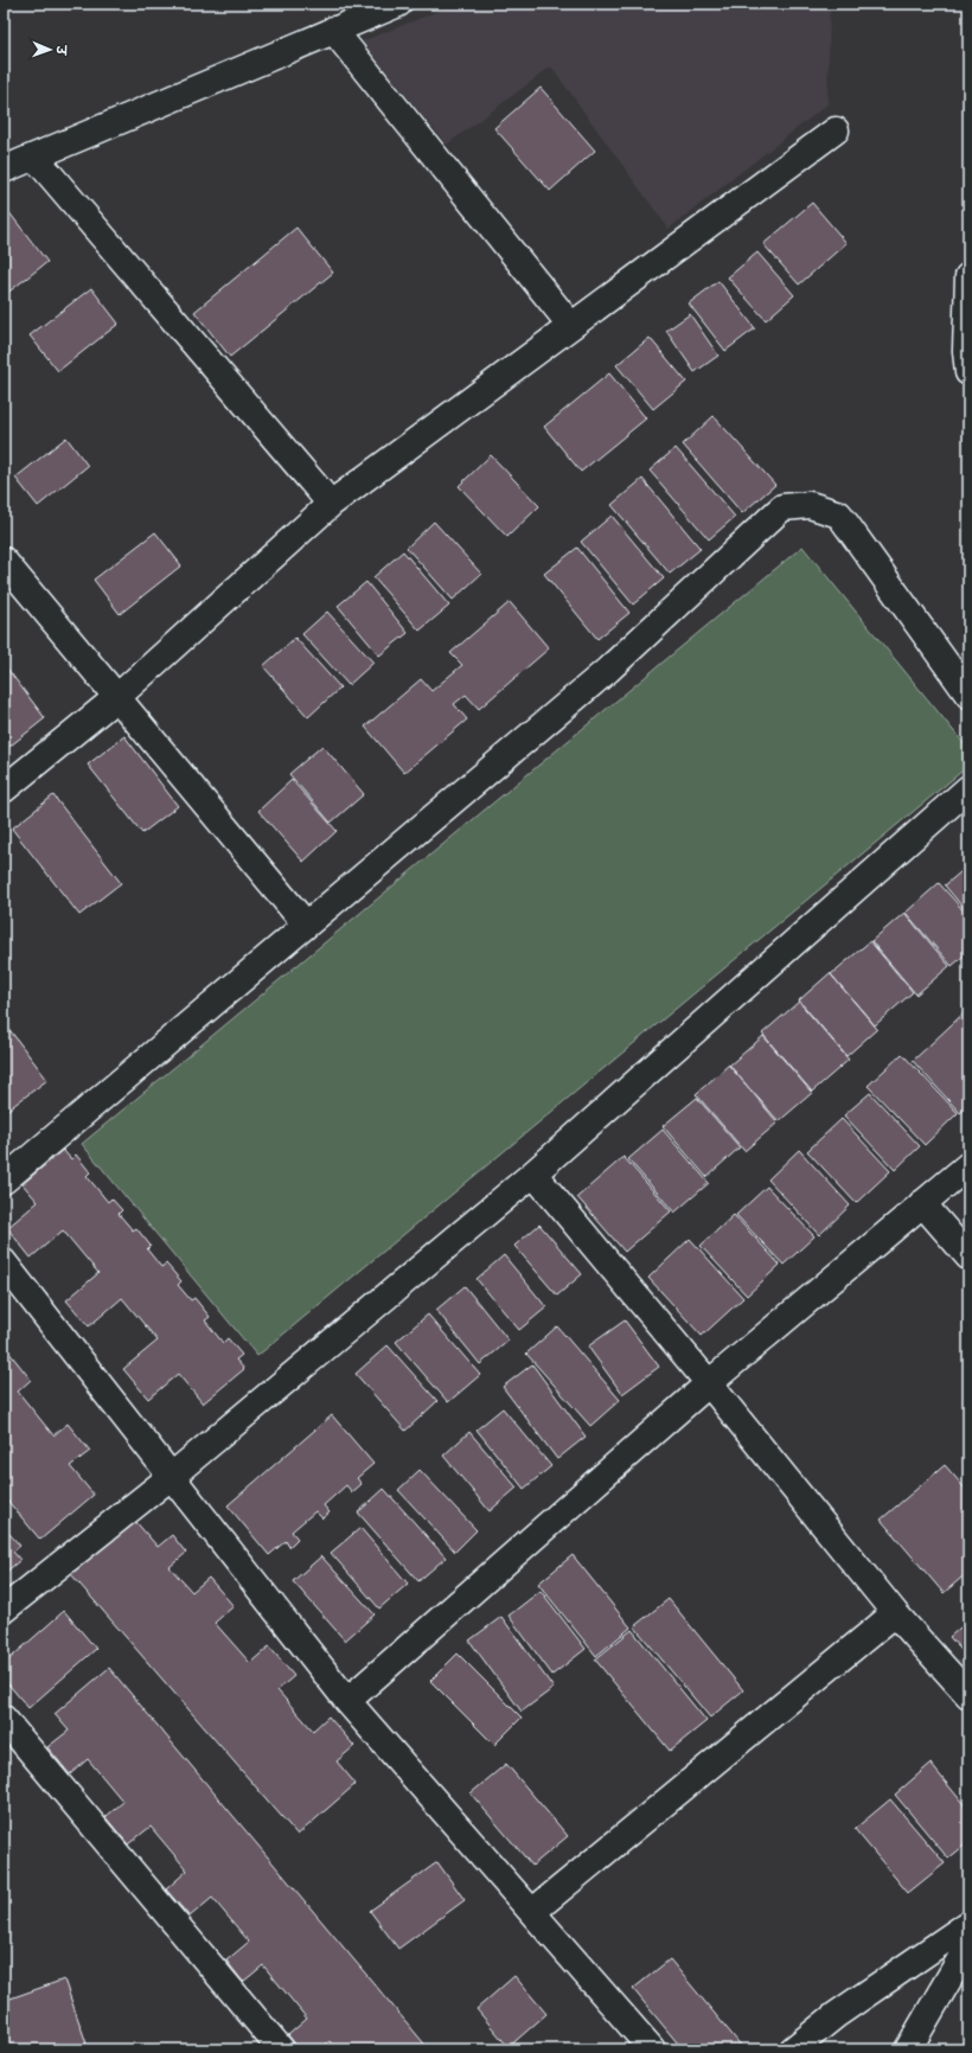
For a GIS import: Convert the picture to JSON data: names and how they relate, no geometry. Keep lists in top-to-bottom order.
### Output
{
  "north": "right"
}
